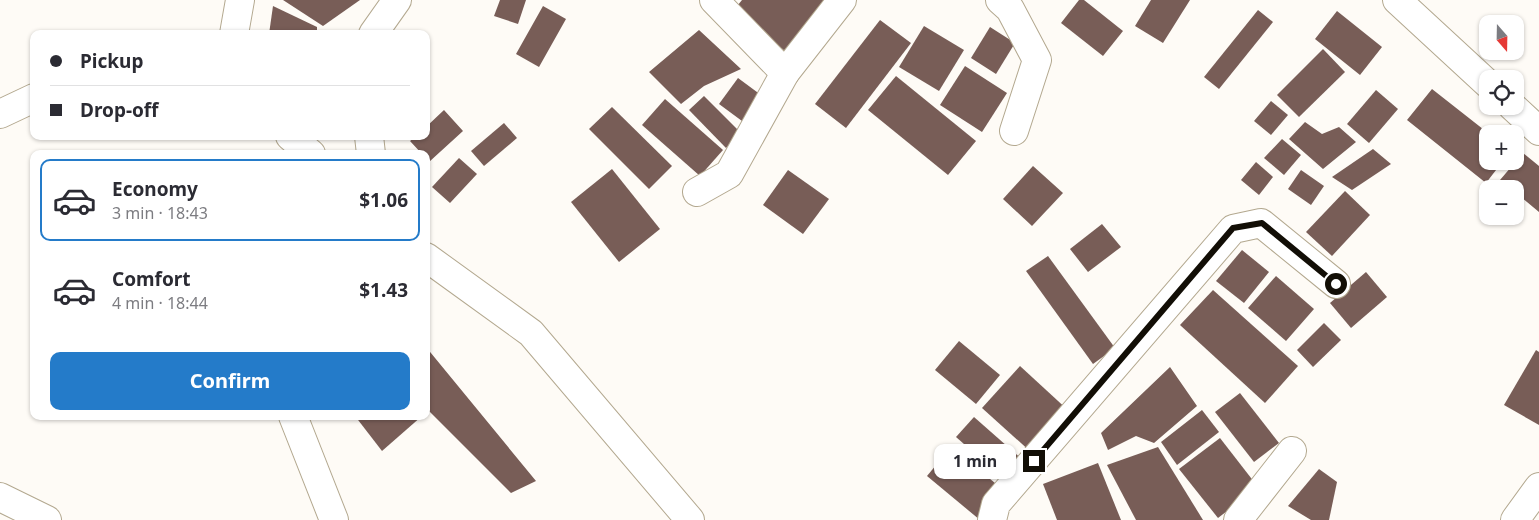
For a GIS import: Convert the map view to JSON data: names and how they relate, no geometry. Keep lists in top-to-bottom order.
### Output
{
  "north": "bottom",
  "page": {
    "map_buttons": ["+", "−"],
    "banner": ["Pickup", "Drop-off"],
    "list": [
      {
        "name": "Economy",
        "note": "3 min · 18:43",
        "value": "$1.06"
      },
      {
        "name": "Comfort",
        "note": "4 min · 18:44",
        "value": "$1.43"
      }
    ],
    "buttons": "Confirm",
    "bubble": "1 min"
  }
}
